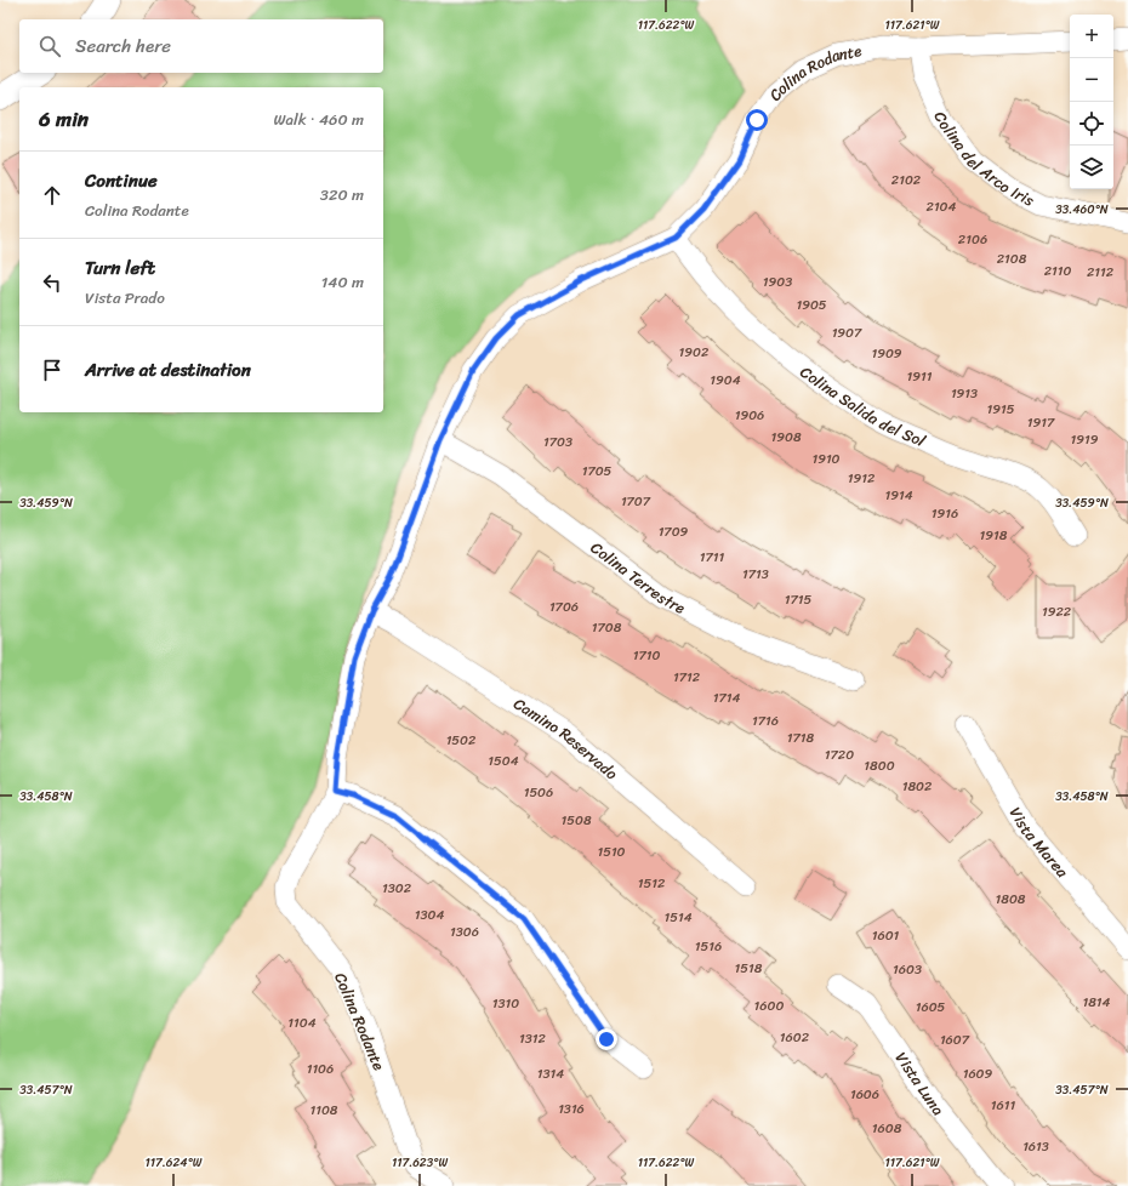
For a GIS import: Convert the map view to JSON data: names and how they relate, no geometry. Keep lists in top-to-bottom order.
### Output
{
  "streets": {
    "street": [
      "Colina Rodante",
      "Colina del Arco Iris",
      "Colina Salida del Sol",
      "Colina Terrestre",
      "Camino Reservado",
      "Vista Marea",
      "Vista Luna"
    ]
  },
  "crossings": [
    ["Colina Rodante", "Colina del Arco Iris"],
    ["Colina Rodante", "Colina Salida del Sol"],
    ["Colina Rodante", "Colina Terrestre"],
    ["Colina Rodante", "Camino Reservado"]
  ],
  "house_numbers": [
    "2102",
    "2104",
    "2106",
    "2108",
    "2110",
    "2112",
    "1903",
    "1905",
    "1907",
    "1902",
    "1909",
    "1911",
    "1904",
    "1913",
    "1915",
    "1906",
    "1917",
    "1908",
    "1919",
    "1703",
    "1910",
    "1705",
    "1912",
    "1914",
    "1707",
    "1916",
    "1709",
    "1918",
    "1711",
    "1713",
    "1715",
    "1706",
    "1922",
    "1708",
    "1710",
    "1712",
    "1714",
    "1716",
    "1718",
    "1502",
    "1720",
    "1504",
    "1800",
    "1802",
    "1506",
    "1508",
    "1510",
    "1512",
    "1302",
    "1808",
    "1304",
    "1514",
    "1306",
    "1601",
    "1516",
    "1518",
    "1603",
    "1814",
    "1310",
    "1600",
    "1605",
    "1104",
    "1602",
    "1312",
    "1607",
    "1106",
    "1314",
    "1609",
    "1606",
    "1611",
    "1316",
    "1108",
    "1608",
    "1613"
  ],
  "page": {
    "map_buttons": ["+", "−"],
    "search": "Search here",
    "heading": ["6 min", "Walk · 460 m"],
    "list": [
      ["Continue", "Colina Rodante", "320 m"],
      ["Turn left", "Vista Prado", "140 m"],
      "Arrive at destination"
    ]
  },
  "coordinates": [
    "117.622°W",
    "117.621°W",
    "33.460°N",
    "33.459°N",
    "33.458°N",
    "33.457°N",
    "117.624°W",
    "117.623°W"
  ]
}
